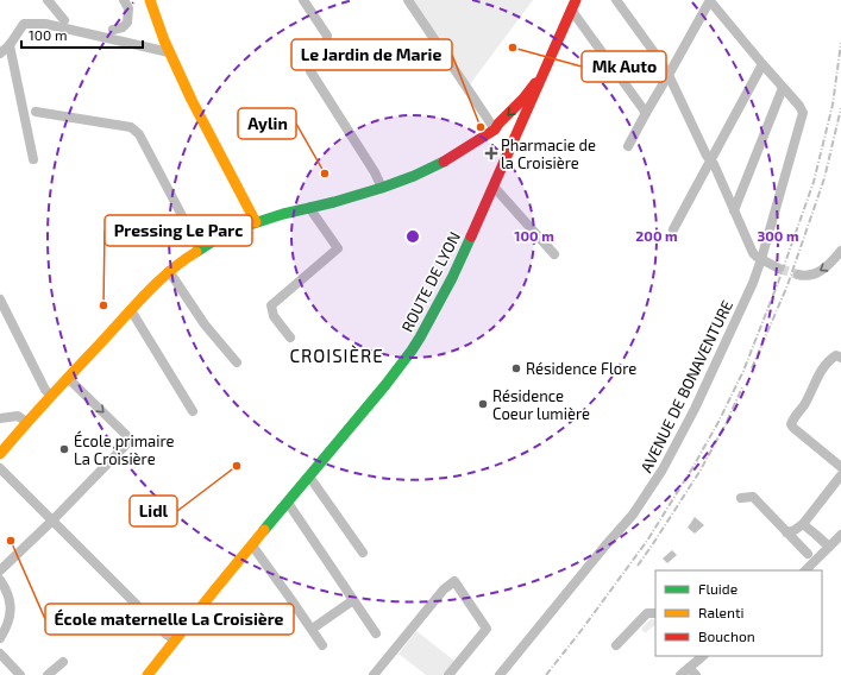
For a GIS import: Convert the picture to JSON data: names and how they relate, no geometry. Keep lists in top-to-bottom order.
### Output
{
  "streets": {
    "main road": ["ROUTE DE LYON"],
    "street": ["AVENUE DE BONAVENTURE"]
  },
  "districts": ["CROISIÈRE"],
  "places": {
    "other": [
      "Mk Auto",
      "Le Jardin de Marie",
      "Aylin",
      "Pressing Le Parc",
      "Résidence Flore",
      "Résidence Coeur lumière",
      "École primaire La Croisière",
      "Lidl",
      "École maternelle La Croisière"
    ],
    "health": ["Pharmacie de la Croisière"]
  },
  "legend": ["Fluide", "Ralenti", "Bouchon"],
  "scale_bar": "100 m",
  "rings": ["100 m", "200 m", "300 m"]
}
